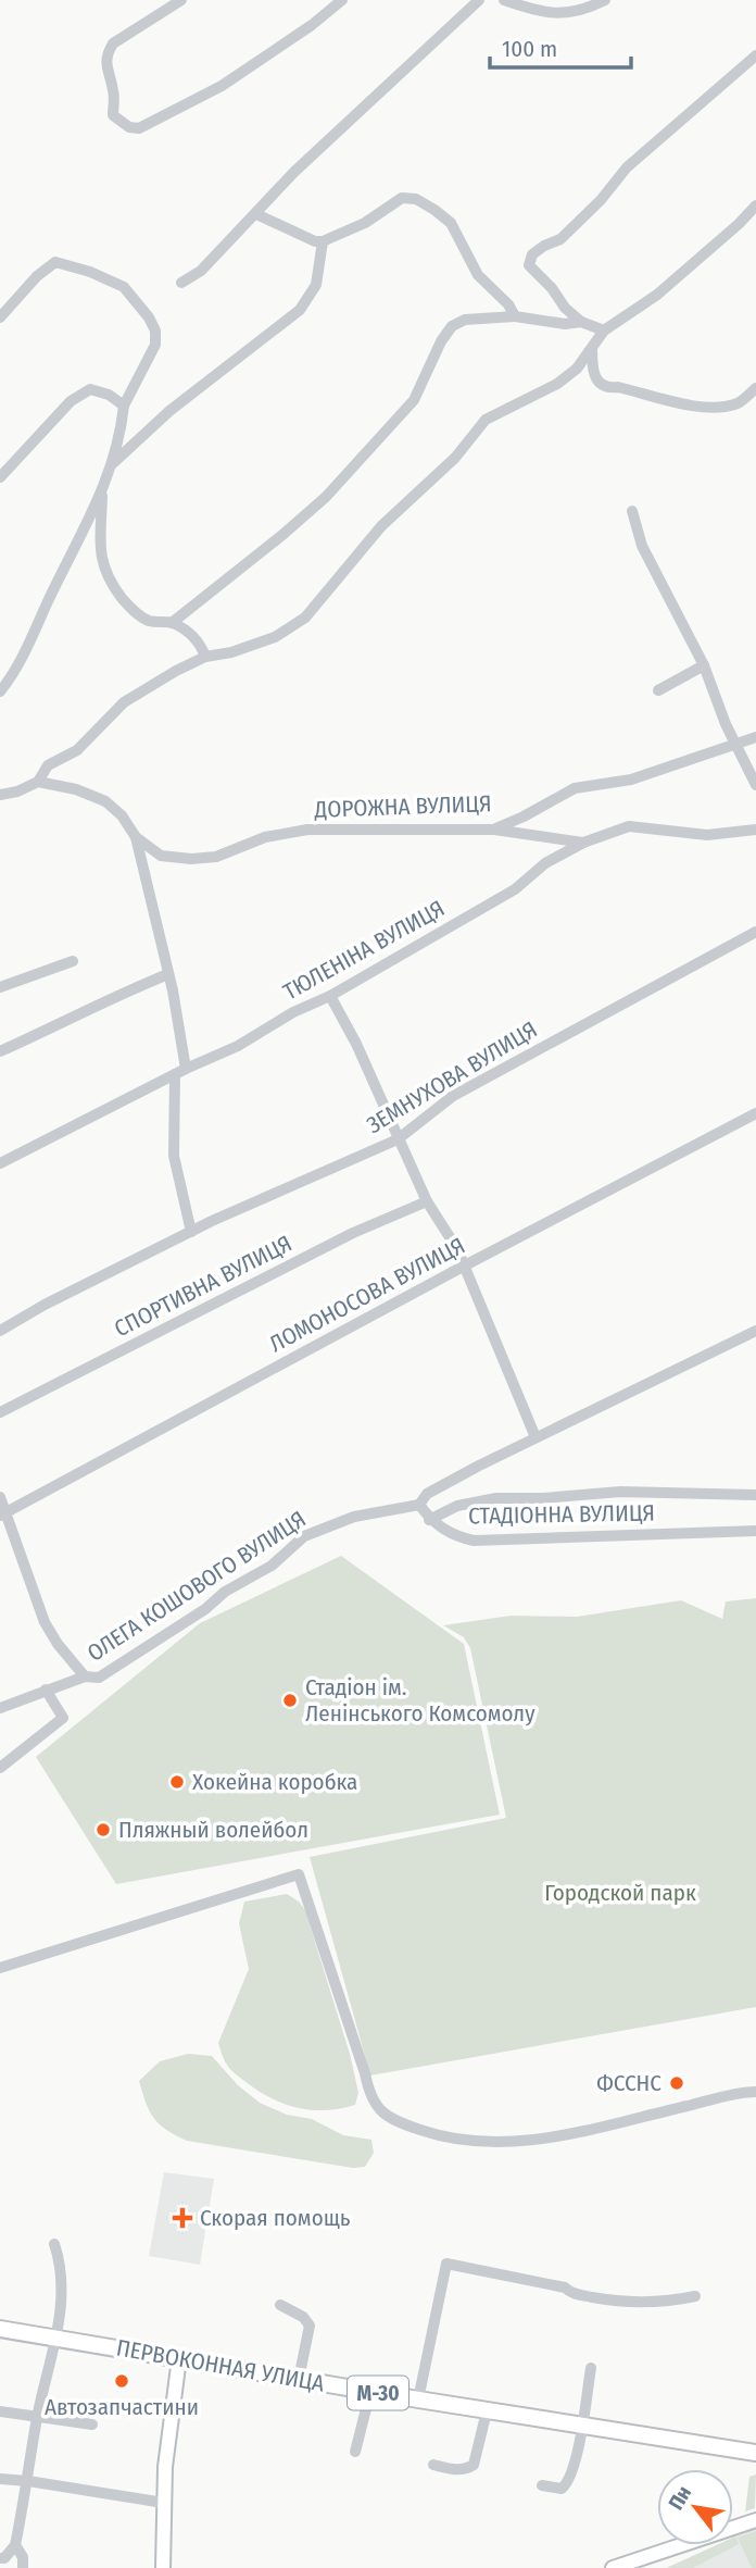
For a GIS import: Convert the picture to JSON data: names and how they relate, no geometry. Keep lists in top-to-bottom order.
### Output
{
  "streets": {
    "highway": ["ПЕРВОКОННАЯ УЛИЦА", "М-30"],
    "street": [
      "ДОРОЖНА ВУЛИЦЯ",
      "ТЮЛЕНІНА ВУЛИЦЯ",
      "ЗЕМНУХОВА ВУЛИЦЯ",
      "СПОРТИВНА ВУЛИЦЯ",
      "ЛОМОНОСОВА ВУЛИЦЯ",
      "СТАДІОННА ВУЛИЦЯ",
      "ОЛЕГА КОШОВОГО ВУЛИЦЯ"
    ]
  },
  "parks": ["Городской парк"],
  "places": {
    "other": [
      "Стадіон ім. Ленінського Комсомолу",
      "Хокейна коробка",
      "Пляжный волейбол",
      "ФССНС",
      "Автозапчастини"
    ],
    "health": ["Скорая помощь"]
  },
  "scale_bar": "100 m",
  "north": "top left"
}
